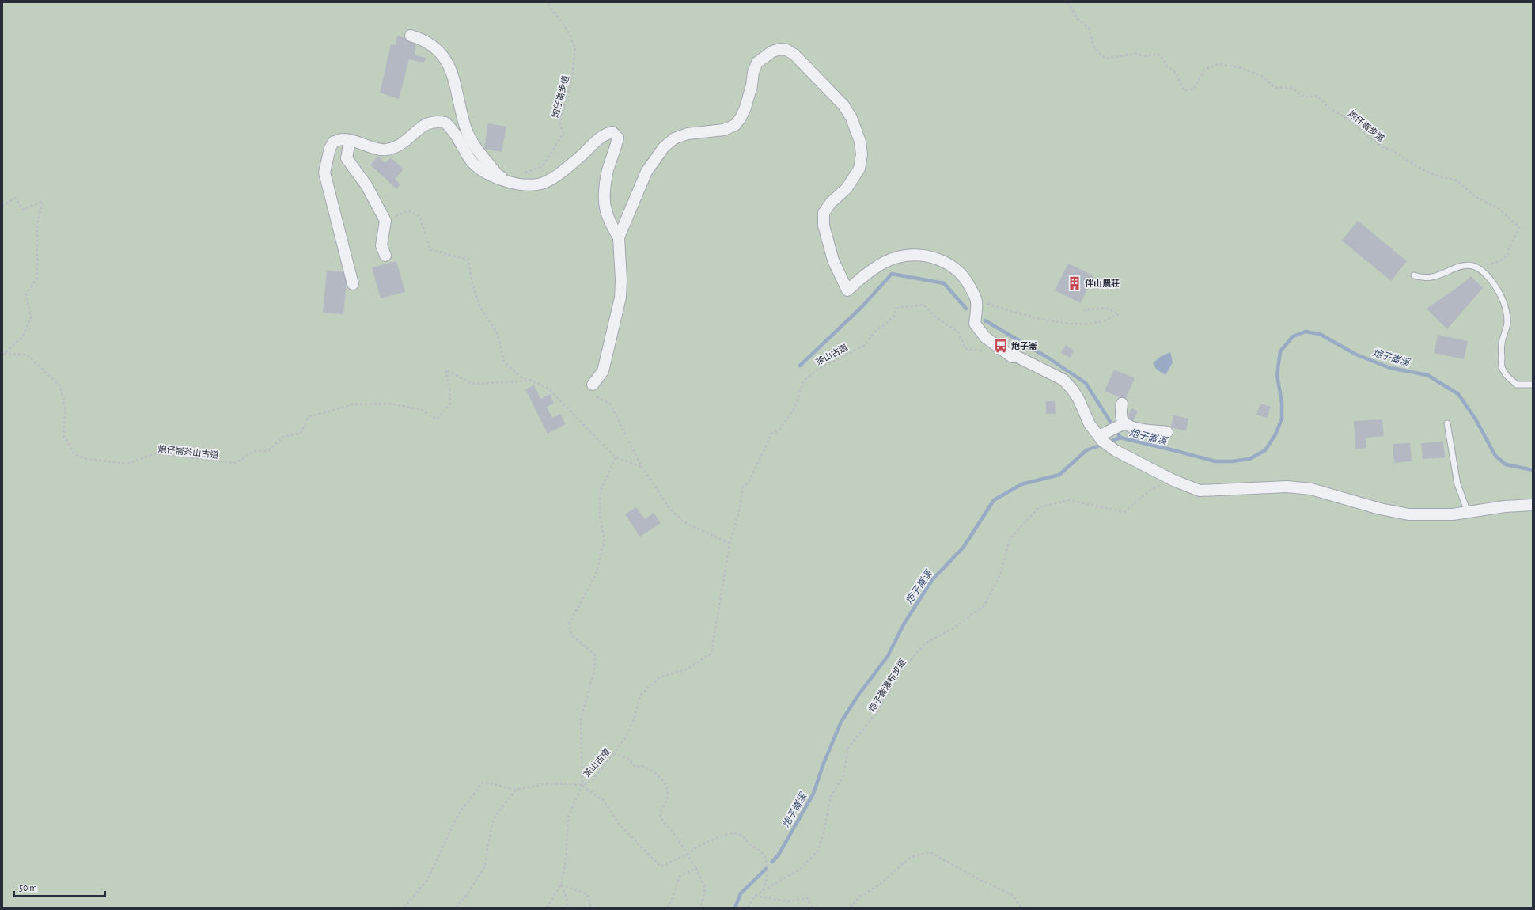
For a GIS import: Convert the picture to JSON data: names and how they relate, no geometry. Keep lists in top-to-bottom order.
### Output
{
  "streets": {
    "path": [
      "炮仔崙步道",
      "茶山古道",
      "炮仔崙茶山古道",
      "炮子崙瀑布步道"
    ]
  },
  "water": ["炮子崙溪"],
  "places": {
    "building": ["伴山農莊"],
    "bus stop": ["炮子崙"]
  },
  "scale_bar": "50 m"
}
